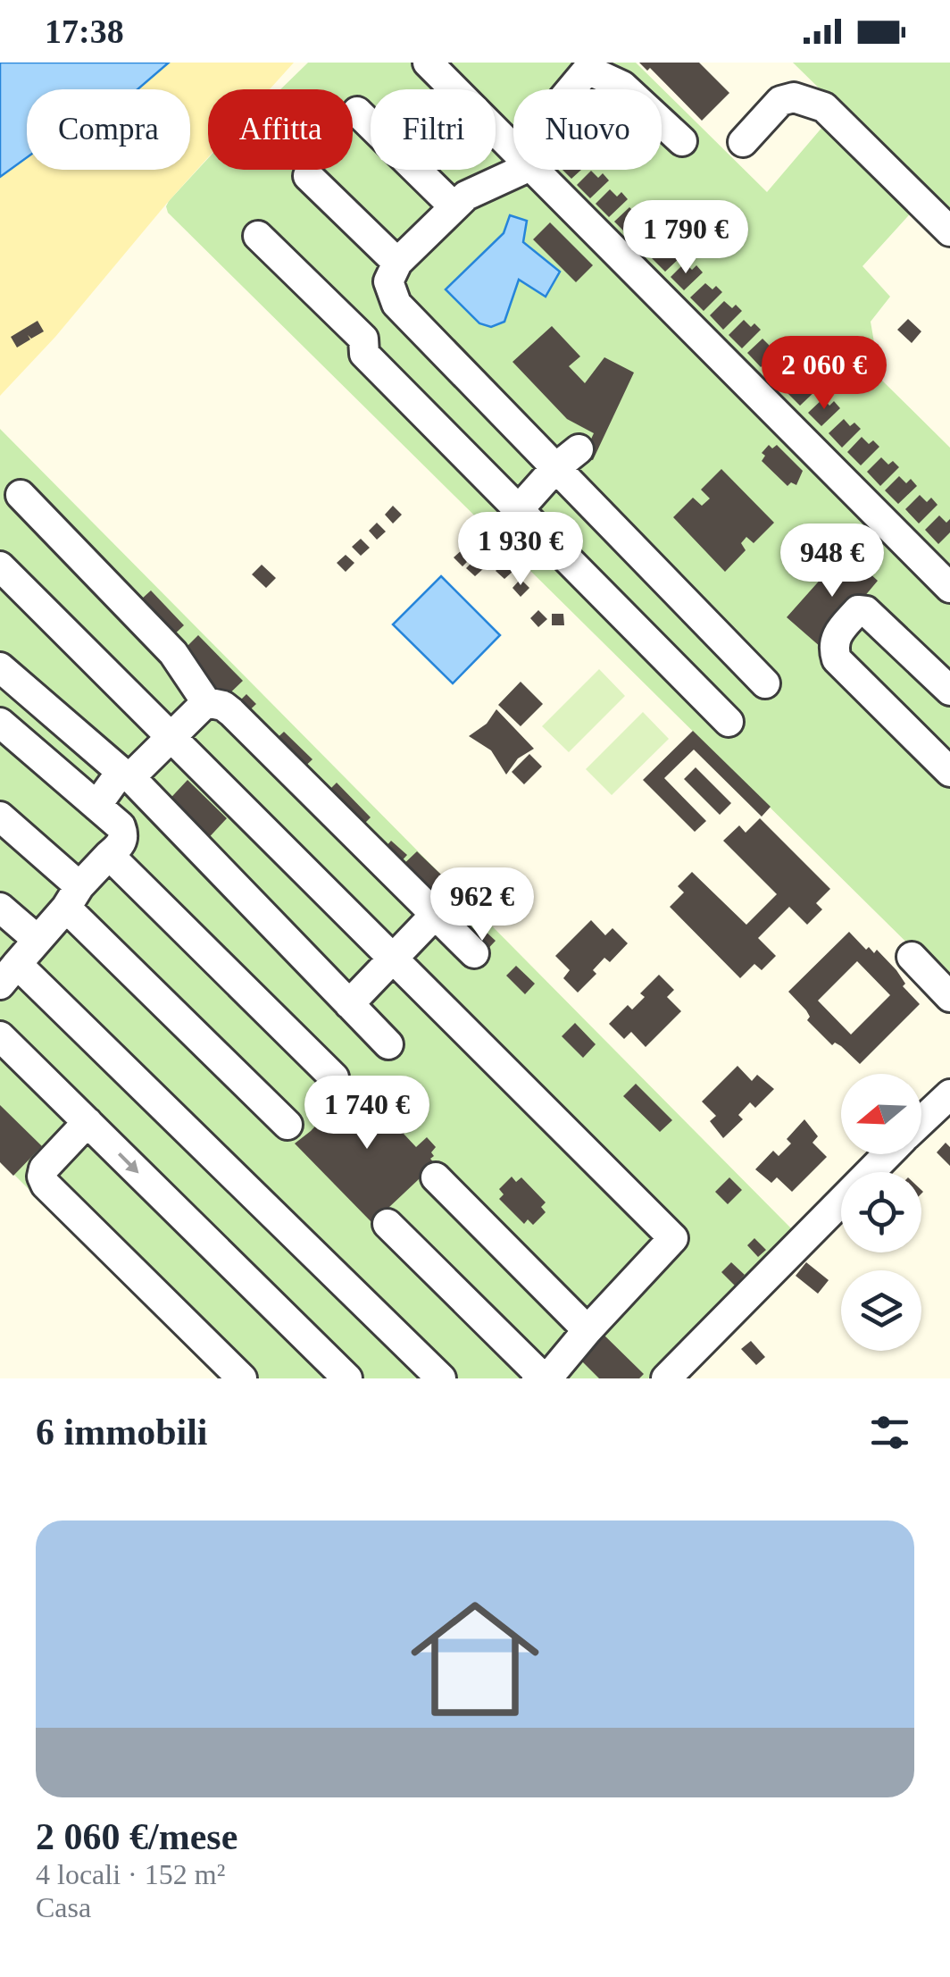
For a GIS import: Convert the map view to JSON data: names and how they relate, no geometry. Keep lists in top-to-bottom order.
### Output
{
  "north": "left",
  "page": {
    "status": "17:38",
    "chip": [
      "Compra",
      "Affitta",
      "Filtri",
      "Nuovo"
    ],
    "price": [
      "1 790 €",
      "2 060 €",
      "1 930 €",
      "948 €",
      "962 €",
      "1 740 €"
    ],
    "heading": "6 immobili",
    "list": [
      {
        "name": "2 060 €/mese",
        "note": "4 locali · 152 m² · Casa"
      }
    ]
  }
}
